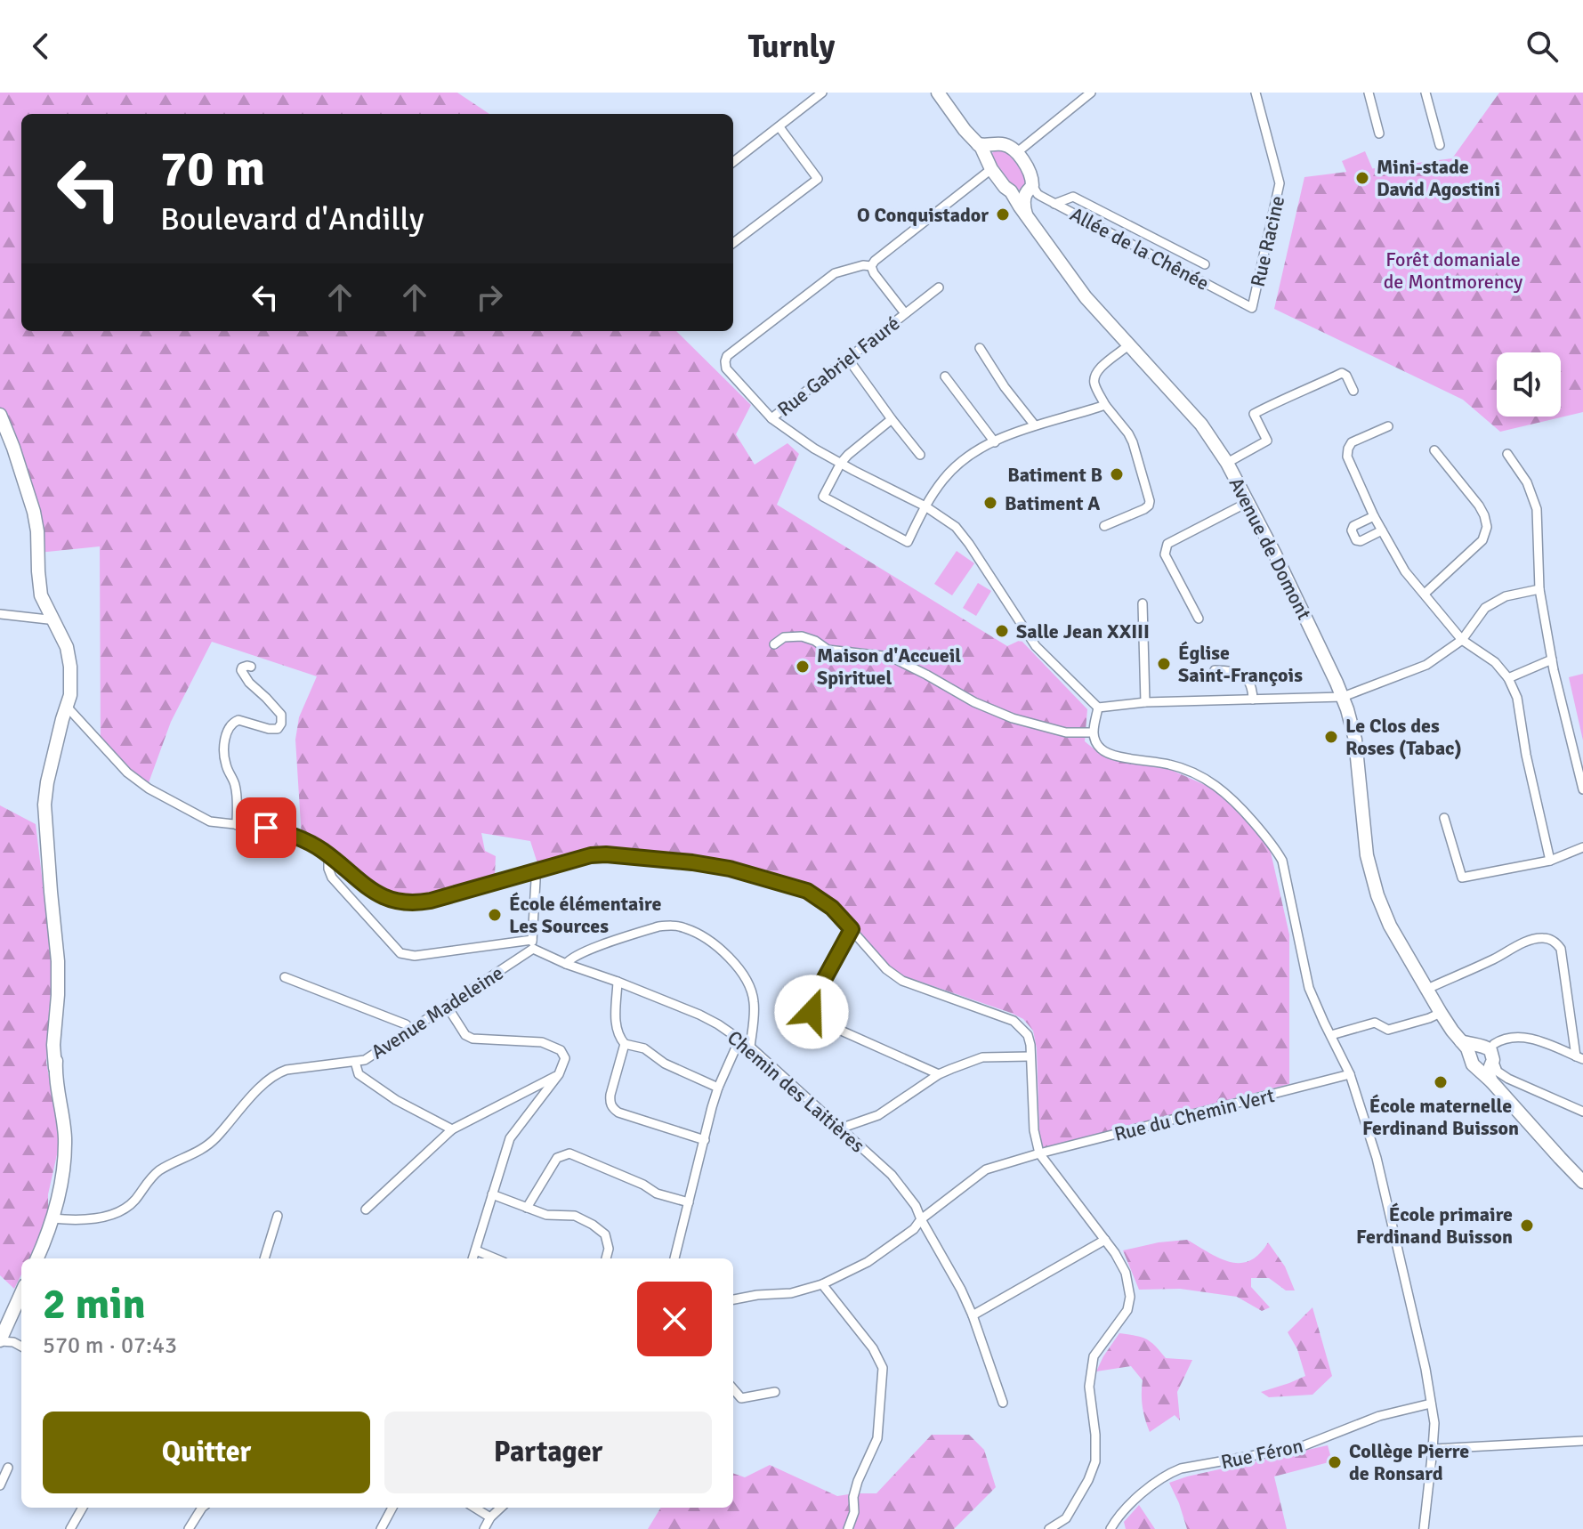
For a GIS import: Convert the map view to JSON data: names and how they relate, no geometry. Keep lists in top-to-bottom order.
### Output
{
  "streets": {
    "main road": ["Avenue de Domont"],
    "street": [
      "Rue Racine",
      "Allée de la Chênée",
      "Rue Gabriel Fauré",
      "Avenue Madeleine",
      "Chemin des Laitières",
      "Rue du Chemin Vert",
      "Rue Féron"
    ]
  },
  "crossings": [
    ["Rue Racine", "Allée de la Chênée"],
    ["Avenue Madeleine", "Chemin des Laitières"],
    ["Chemin des Laitières", "Rue du Chemin Vert"]
  ],
  "parks": ["Forêt domaniale de Montmorency"],
  "places": [
    "Mini-stade David Agostini",
    "O Conquistador",
    "Batiment B",
    "Batiment A",
    "Salle Jean XXIII",
    "Église Saint-François",
    "Maison d'Accueil Spirituel",
    "Le Clos des Roses (Tabac)",
    "École élémentaire Les Sources",
    "École maternelle Ferdinand Buisson",
    "École primaire Ferdinand Buisson",
    "Collège Pierre de Ronsard"
  ],
  "page": {
    "header": "Turnly",
    "turn": ["70 m", "Boulevard d'Andilly"],
    "heading": ["2 min", "570 m · 07:43"],
    "buttons": ["Quitter", "Partager"]
  }
}
